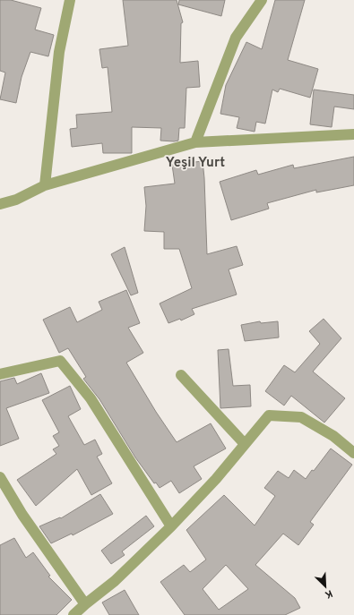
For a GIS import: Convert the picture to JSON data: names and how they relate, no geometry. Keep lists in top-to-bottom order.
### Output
{
  "districts": ["Yeşil Yurt"],
  "north": "bottom right"
}
